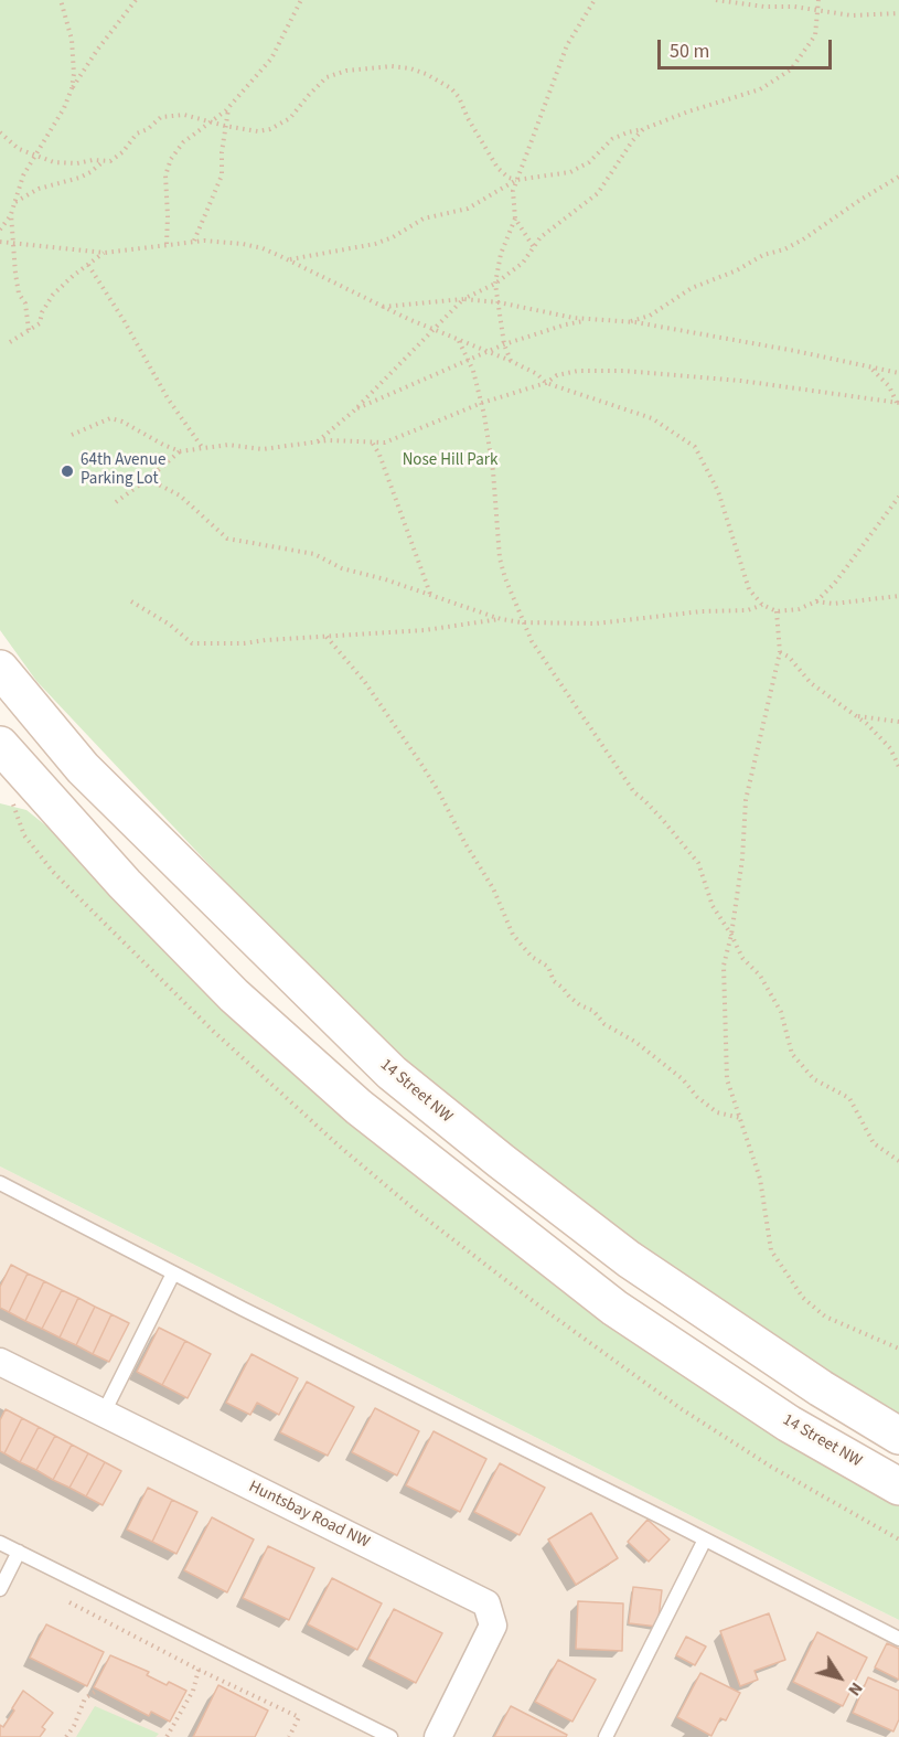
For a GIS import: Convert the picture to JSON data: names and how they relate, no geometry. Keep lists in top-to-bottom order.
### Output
{
  "streets": {
    "main road": ["14 Street NW"],
    "street": ["Huntsbay Road NW"]
  },
  "parks": ["Nose Hill Park"],
  "places": ["64th Avenue Parking Lot"],
  "scale_bar": "50 m",
  "north": "bottom right"
}
